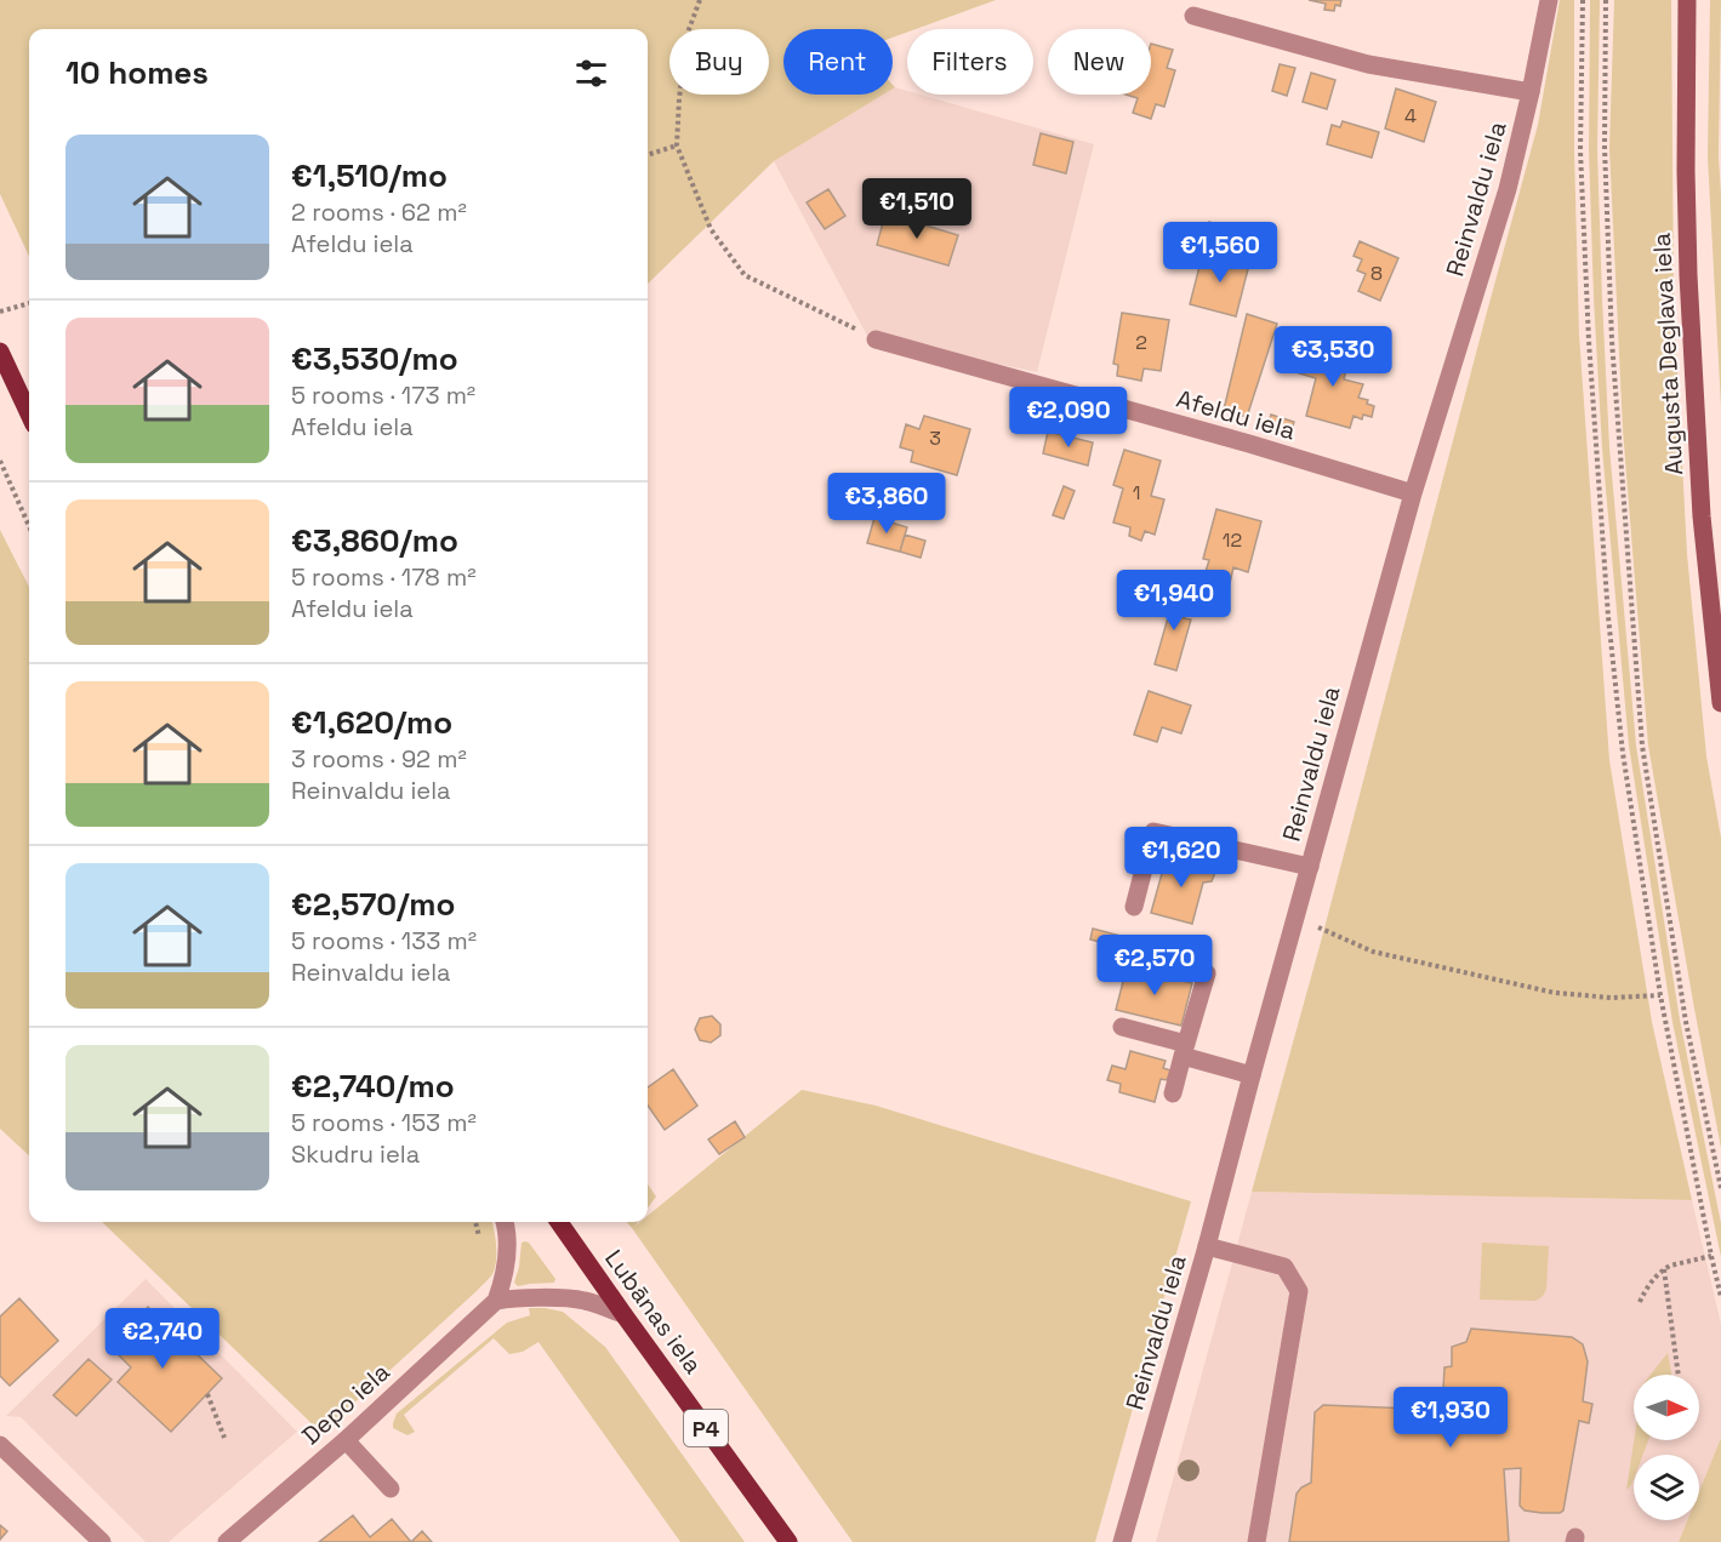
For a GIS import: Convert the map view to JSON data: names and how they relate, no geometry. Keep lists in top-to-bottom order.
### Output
{
  "streets": {
    "main road": ["Augusta Deglava iela", "Lubānas iela", "P4"],
    "street": ["Reinvaldu iela", "Afeldu iela", "Depo iela"]
  },
  "crossings": [
    ["Reinvaldu iela", "Afeldu iela"]
  ],
  "house_numbers": [
    "4",
    "8",
    "2",
    "3",
    "1",
    "12"
  ],
  "north": "right",
  "page": {
    "chip": [
      "Buy",
      "Rent",
      "Filters",
      "New"
    ],
    "heading": "10 homes",
    "list": [
      {
        "name": "€1,510/mo",
        "note": "2 rooms · 62 m² · Afeldu iela"
      },
      {
        "name": "€3,530/mo",
        "note": "5 rooms · 173 m² · Afeldu iela"
      },
      {
        "name": "€3,860/mo",
        "note": "5 rooms · 178 m² · Afeldu iela"
      },
      {
        "name": "€1,620/mo",
        "note": "3 rooms · 92 m² · Reinvaldu iela"
      },
      {
        "name": "€2,570/mo",
        "note": "5 rooms · 133 m² · Reinvaldu iela"
      },
      {
        "name": "€2,740/mo",
        "note": "5 rooms · 153 m² · Skudru iela"
      }
    ],
    "price": [
      "€1,510",
      "€1,560",
      "€3,530",
      "€2,090",
      "€3,860",
      "€1,940",
      "€1,620",
      "€2,570",
      "€2,740",
      "€1,930"
    ]
  }
}
